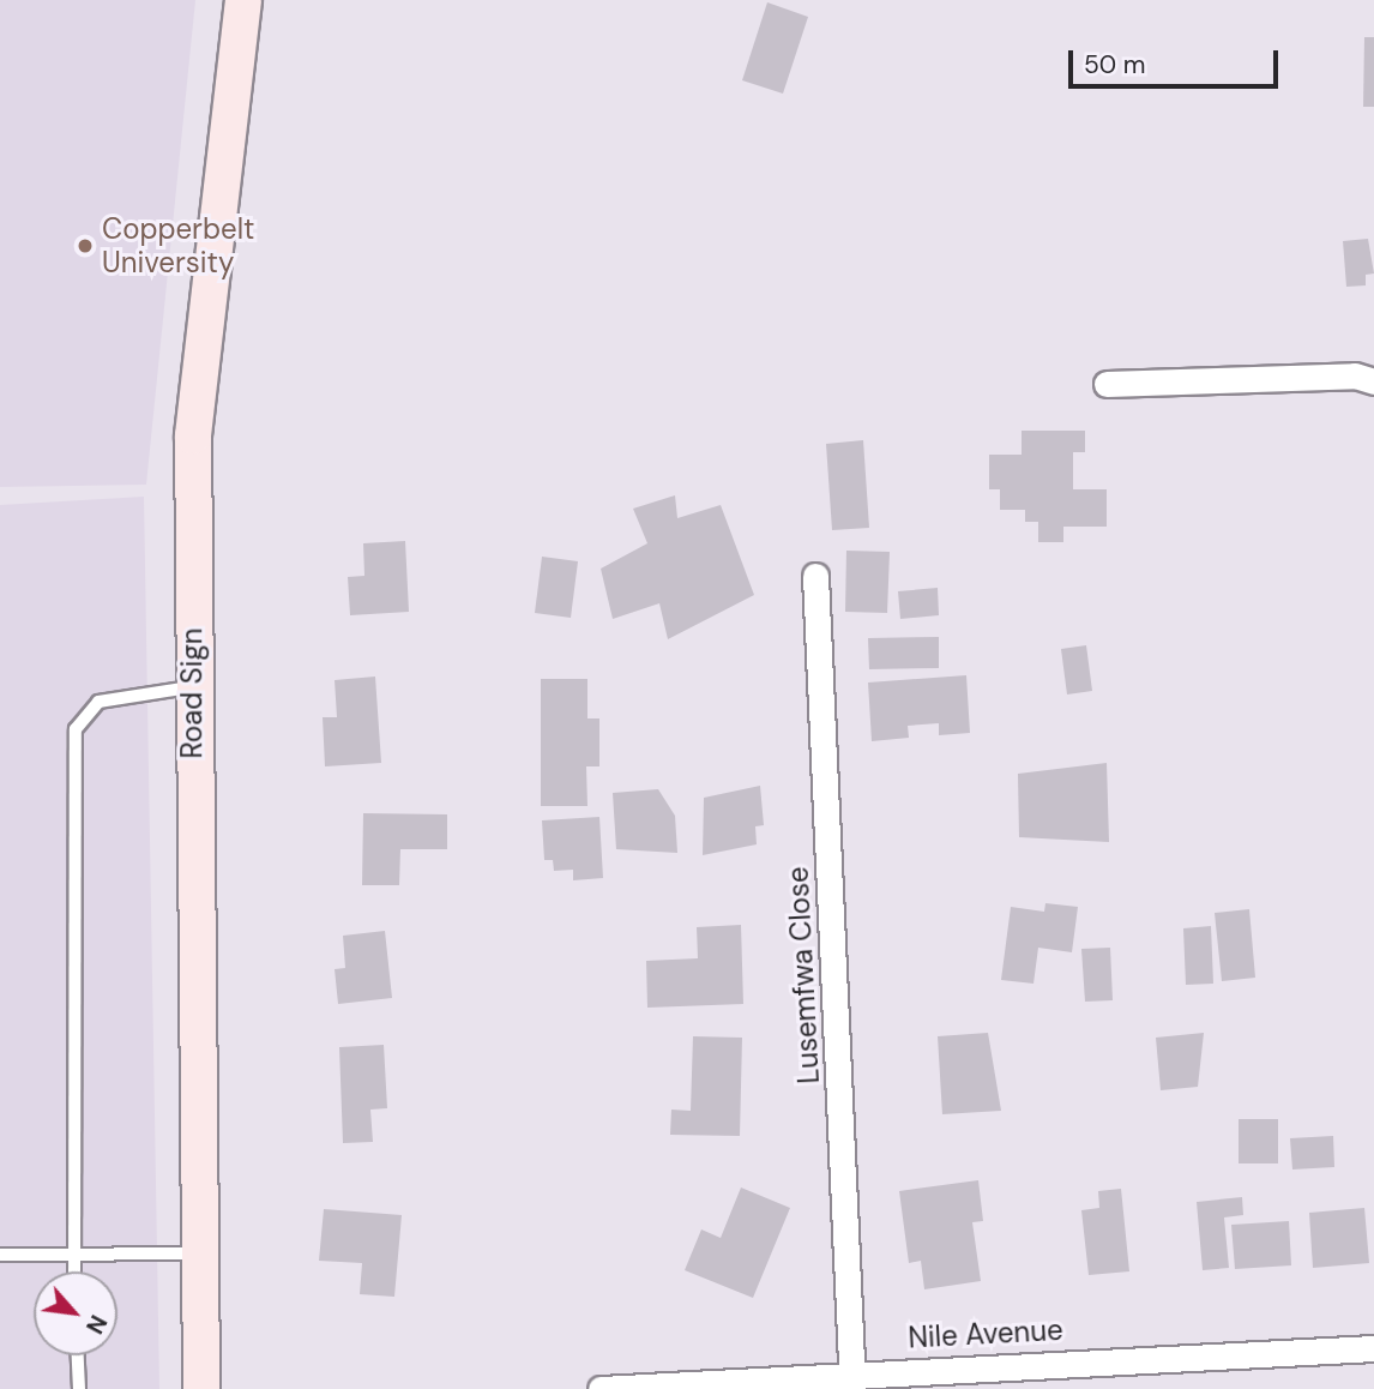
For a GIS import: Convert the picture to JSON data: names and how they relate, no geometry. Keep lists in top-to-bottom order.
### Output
{
  "streets": {
    "main road": ["Road Sign"],
    "street": ["Lusemfwa Close", "Nile Avenue"]
  },
  "crossings": [
    ["Lusemfwa Close", "Nile Avenue"]
  ],
  "places": ["Copperbelt University"],
  "scale_bar": "50 m",
  "north": "bottom right"
}
